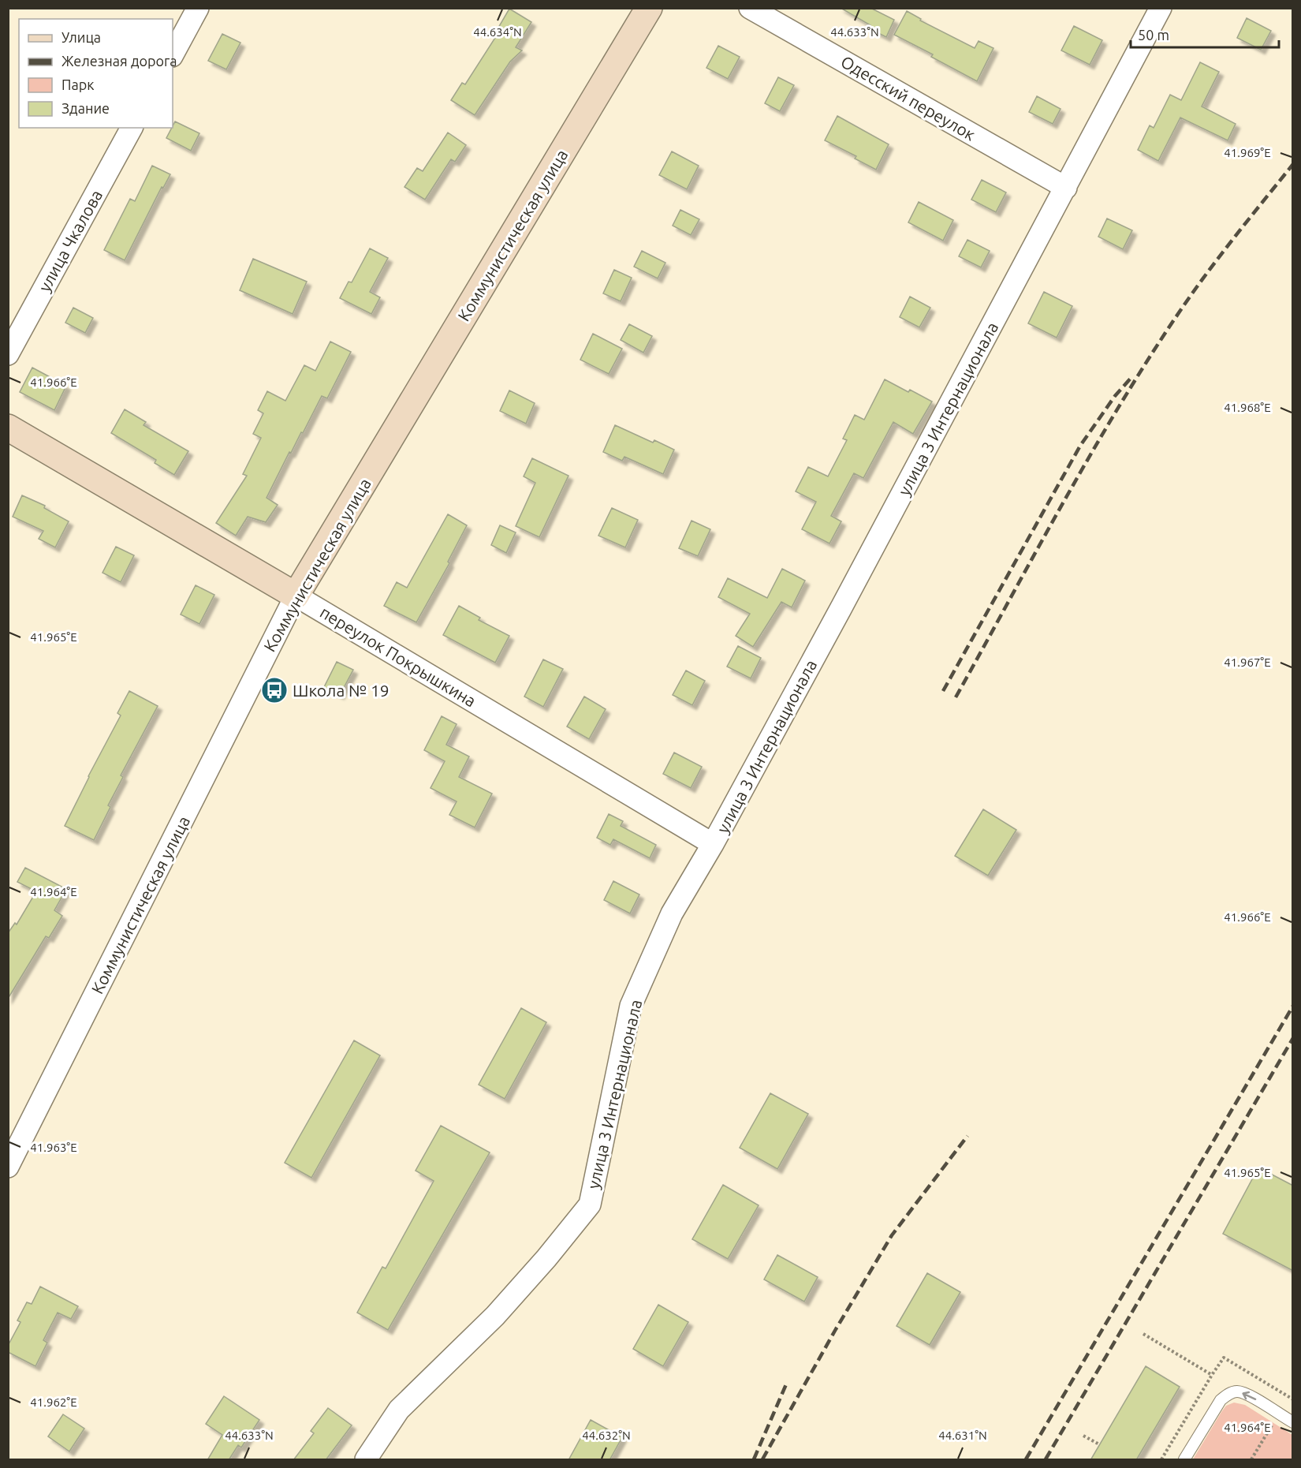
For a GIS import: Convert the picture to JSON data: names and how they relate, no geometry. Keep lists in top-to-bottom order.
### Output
{
  "streets": {
    "street": [
      "Одесский переулок",
      "Коммунистическая улица",
      "улица Чкалова",
      "улица 3 Интернационала",
      "переулок Покрышкина"
    ]
  },
  "crossings": [
    ["Одесский переулок", "улица 3 Интернационала"],
    ["Коммунистическая улица", "переулок Покрышкина"],
    ["улица 3 Интернационала", "переулок Покрышкина"]
  ],
  "places": {
    "bus stop": ["Школа № 19"]
  },
  "legend": [
    "Улица",
    "Железная дорога",
    "Парк",
    "Здание"
  ],
  "scale_bar": "50 m",
  "coordinates": [
    "44.634°N",
    "44.633°N",
    "41.969°E",
    "41.966°E",
    "41.968°E",
    "41.965°E",
    "41.967°E",
    "41.964°E",
    "41.963°E",
    "41.962°E",
    "44.632°N",
    "44.631°N"
  ]
}
